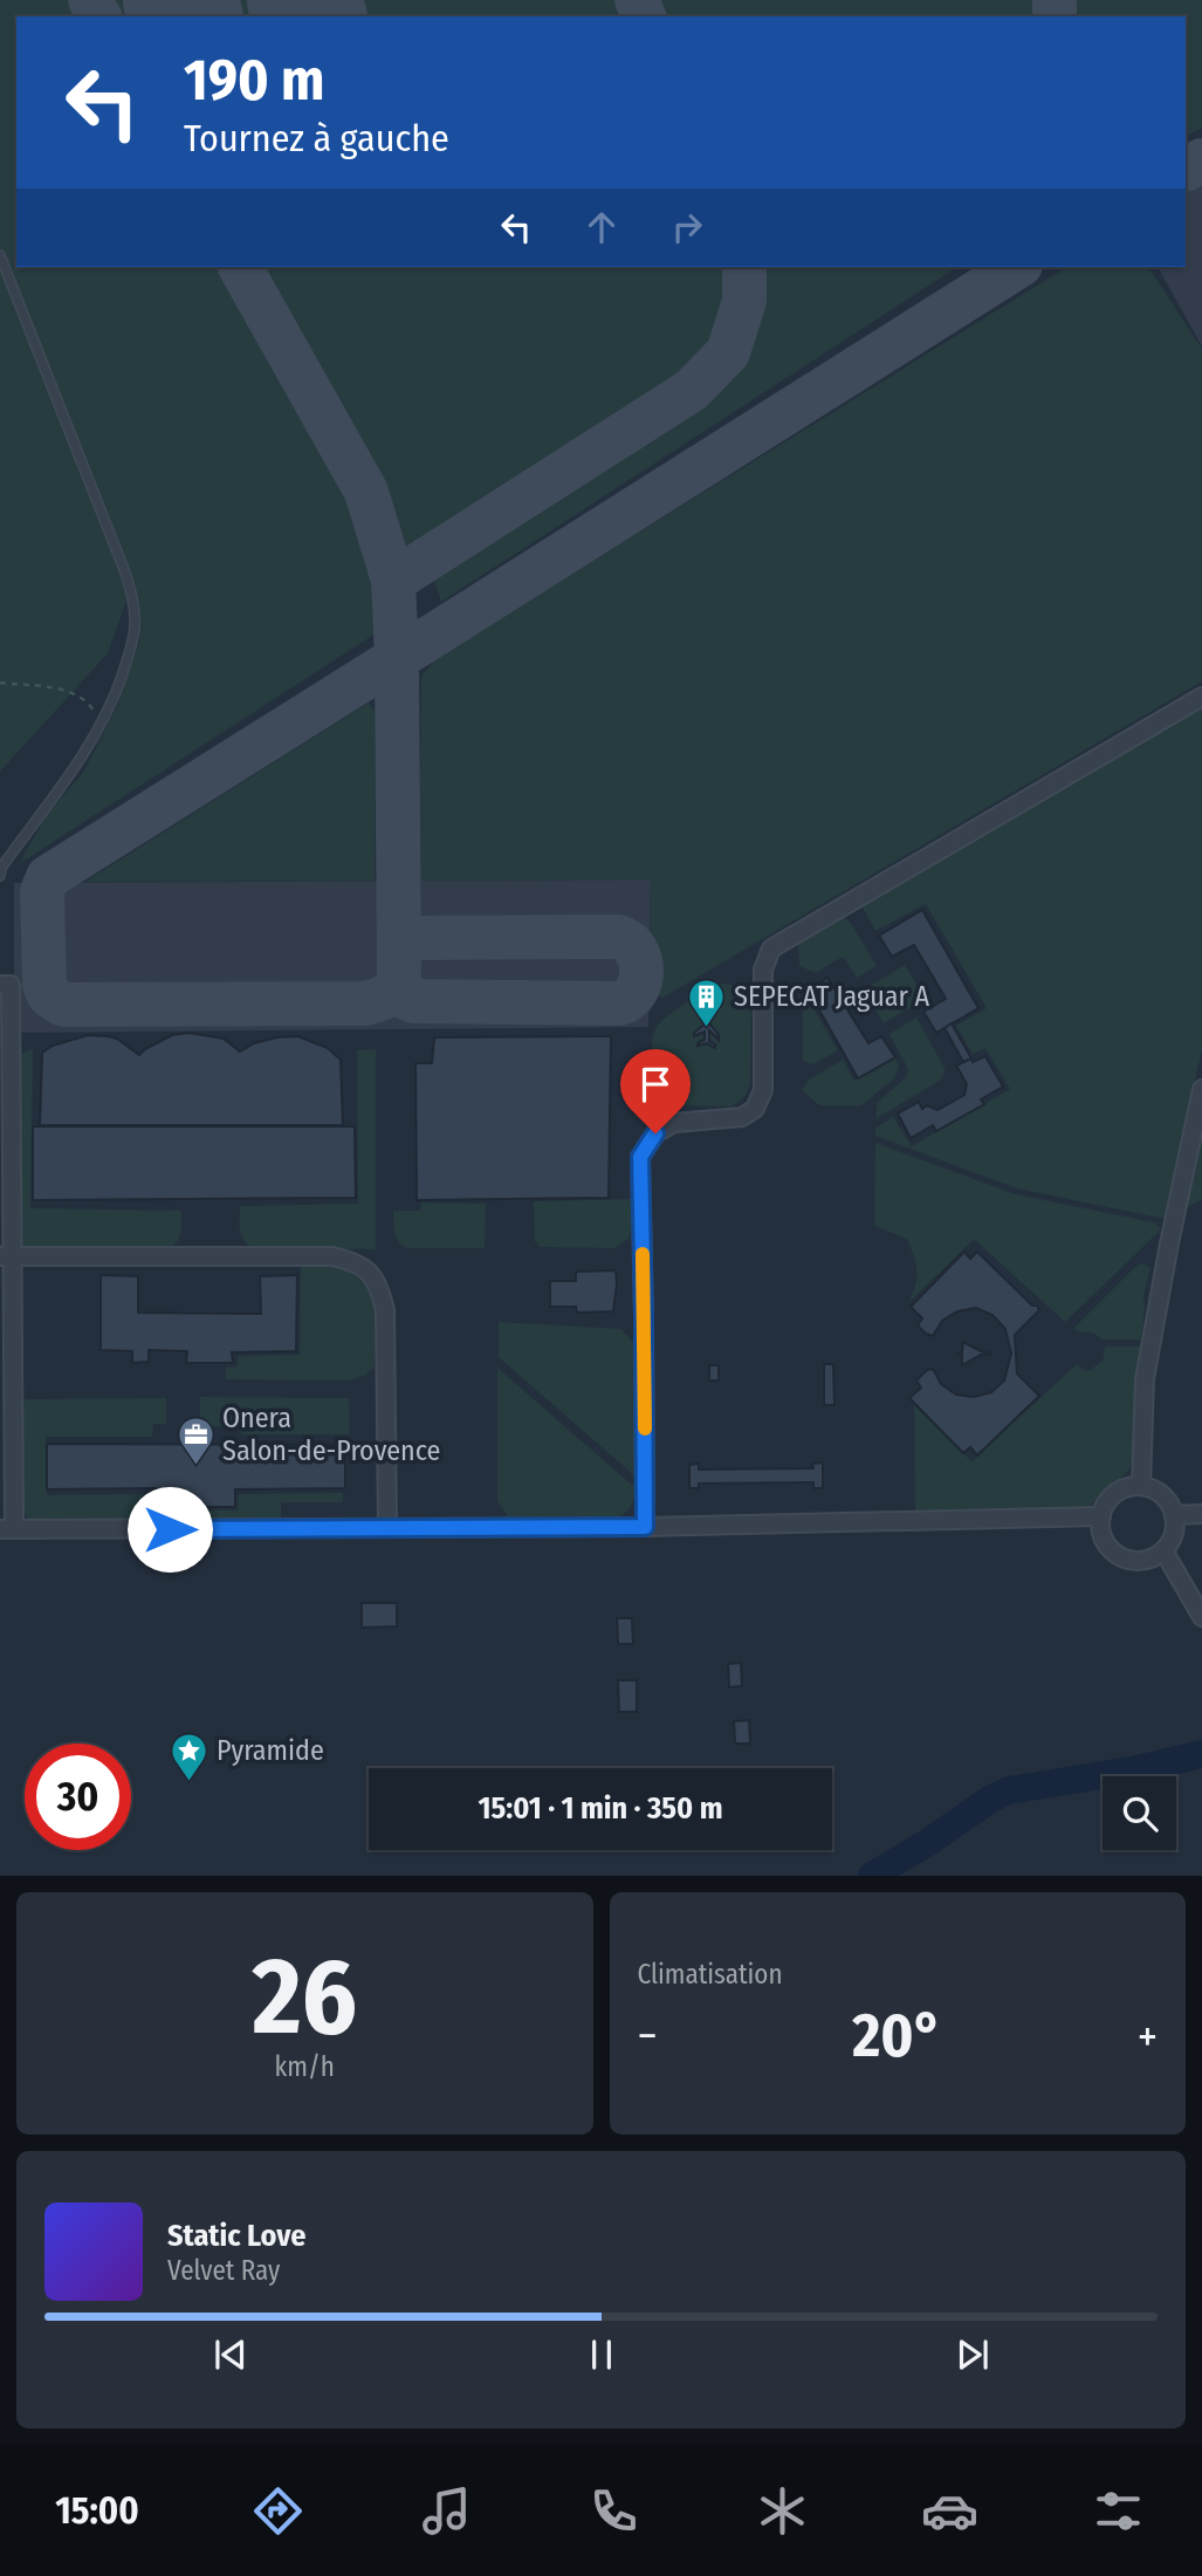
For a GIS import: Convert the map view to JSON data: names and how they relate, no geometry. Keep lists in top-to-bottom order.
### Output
{
  "places": {
    "building": ["SEPECAT Jaguar A"],
    "office": ["Onera Salon-de-Provence"],
    "place": ["Pyramide"]
  },
  "page": {
    "turn": ["190 m", "Tournez à gauche"],
    "limit": "30",
    "trip": "15:01 · 1 min · 350 m",
    "tile": [
      ["26", "km/h"],
      "Climatisation"
    ],
    "heat": ["−", "20°", "+"],
    "song": ["Static Love", "Velvet Ray"],
    "tabs": "15:00"
  }
}
